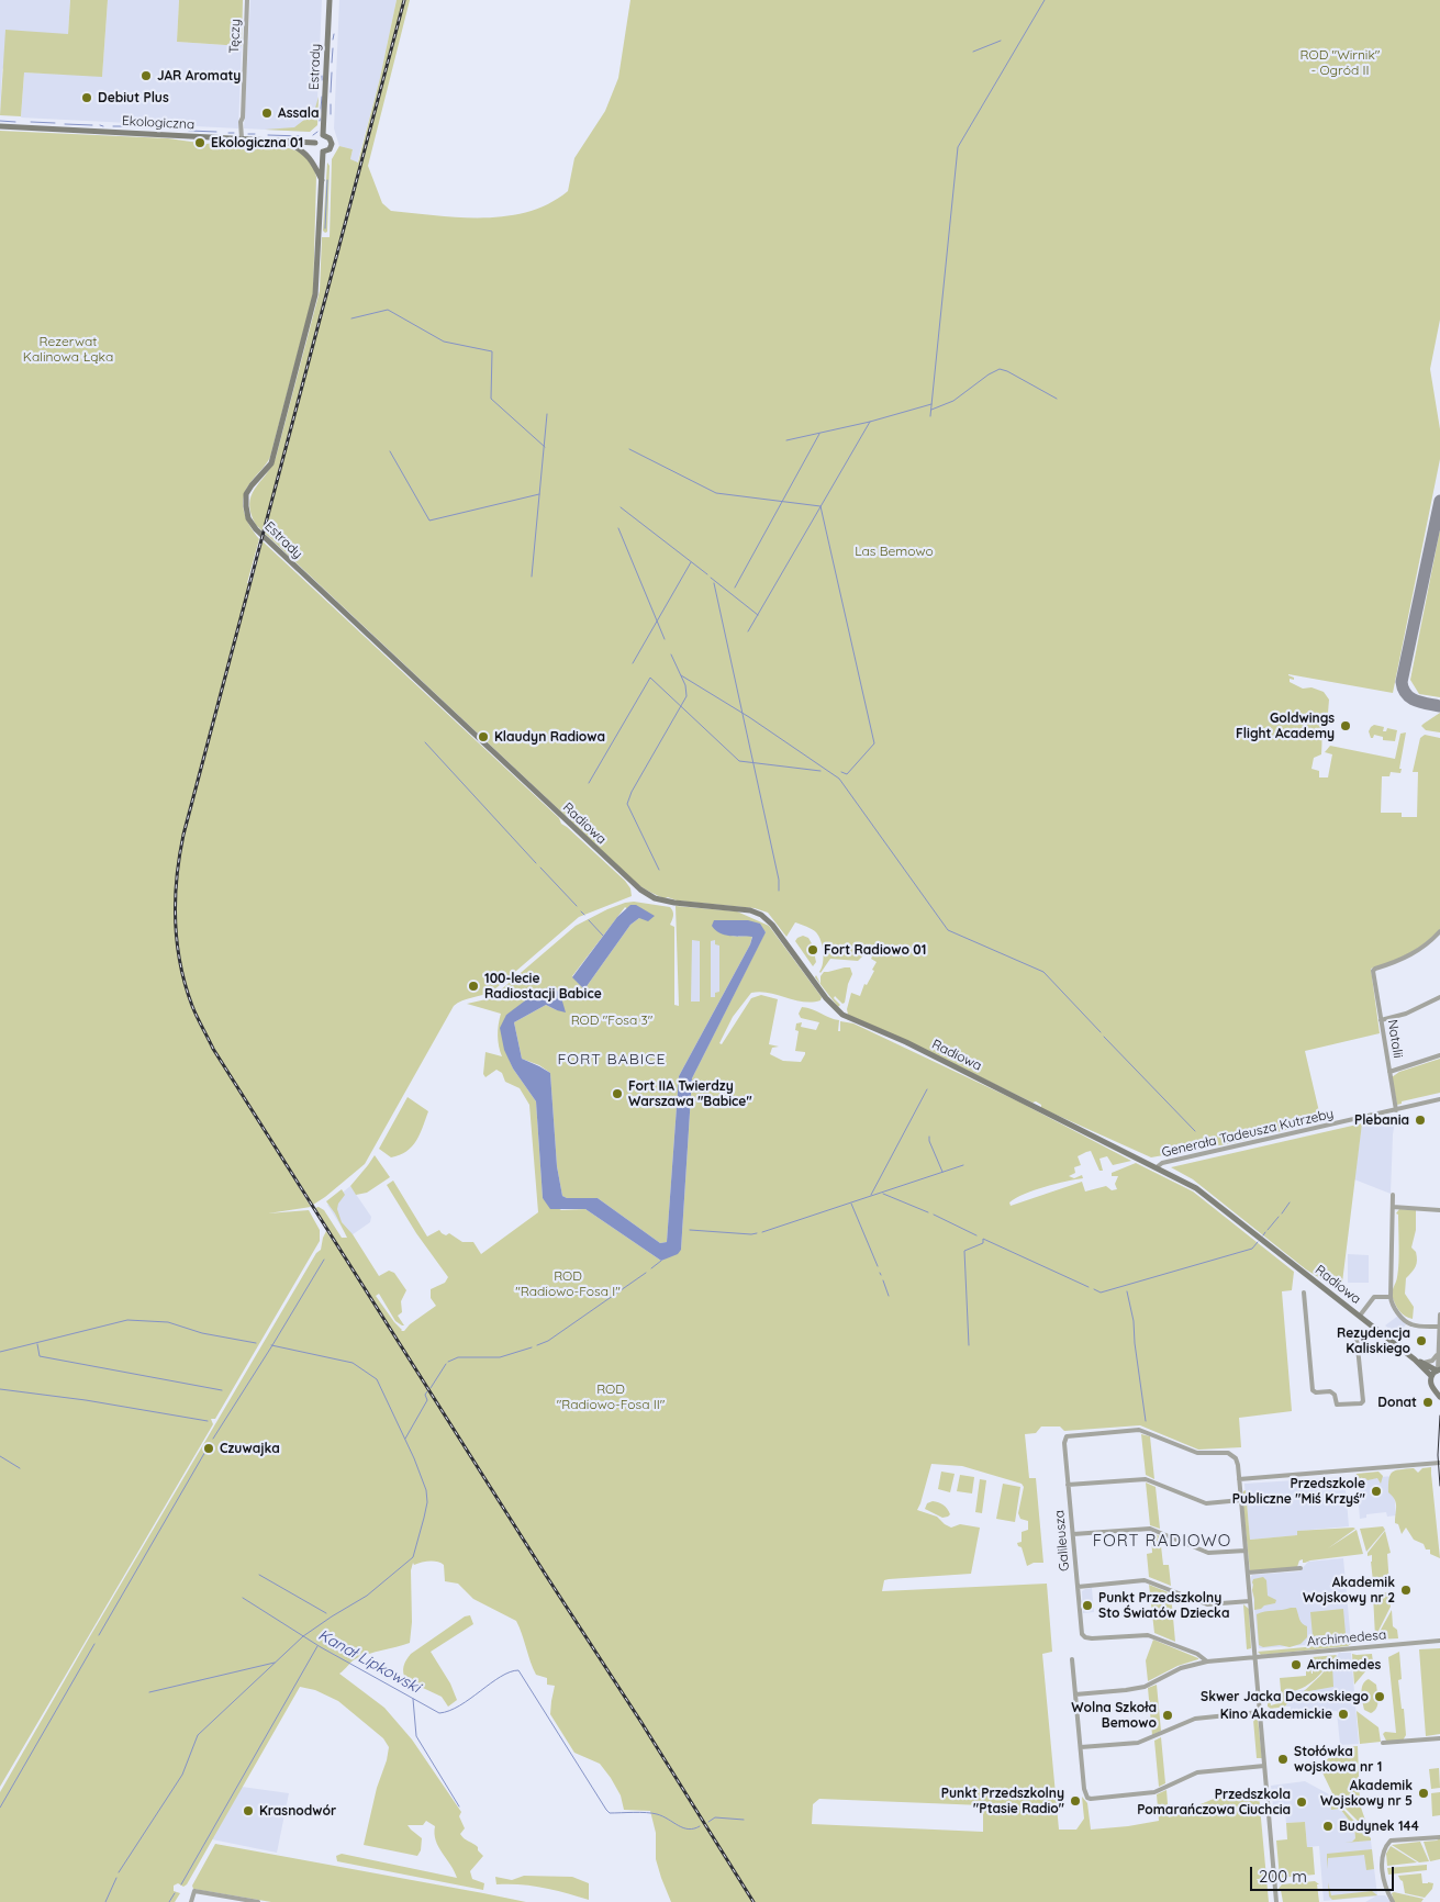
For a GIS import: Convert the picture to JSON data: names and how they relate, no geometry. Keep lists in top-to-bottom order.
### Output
{
  "streets": {
    "main road": ["Estrady", "Ekologiczna", "Radiowa"],
    "street": [
      "Tęczy",
      "Natalii",
      "Generała Tadeusza Kutrzeby",
      "Galileusza",
      "Archimedesa"
    ]
  },
  "crossings": [
    ["Tęczy", "Ekologiczna"],
    ["Estrady", "Ekologiczna"],
    ["Estrady", "Radiowa"],
    ["Radiowa", "Generała Tadeusza Kutrzeby"],
    ["Natalii", "Generała Tadeusza Kutrzeby"],
    ["Galileusza", "Archimedesa"]
  ],
  "districts": ["FORT BABICE", "FORT RADIOWO"],
  "water": ["Kanał Lipkowski"],
  "parks": [
    "ROD \"Wirnik\" - Ogród II",
    "Rezerwat Kalinowa Łąka",
    "Las Bemowo",
    "ROD \"Fosa 3\"",
    "ROD \"Radiowo-Fosa I\"",
    "ROD \"Radiowo-Fosa II\""
  ],
  "places": [
    "JAR Aromaty",
    "Debiut Plus",
    "Assala",
    "Ekologiczna 01",
    "Goldwings Flight Academy",
    "Klaudyn Radiowa",
    "Fort Radiowo 01",
    "100-lecie Radiostacji Babice",
    "Fort IIA Twierdzy Warszawa \"Babice\"",
    "Plebania",
    "Rezydencja Kaliskiego",
    "Donat",
    "Czuwajka",
    "Przedszkole Publiczne \"Miś Krzyś\"",
    "Akademik Wojskowy nr 2",
    "Punkt Przedszkolny Sto Światów Dziecka",
    "Archimedes",
    "Skwer Jacka Decowskiego",
    "Kino Akademickie",
    "Wolna Szkoła Bemowo",
    "Stołówka wojskowa nr 1",
    "Akademik Wojskowy nr 5",
    "Punkt Przedszkolny \"Ptasie Radio\"",
    "Przedszkola Pomarańczowa Ciuchcia",
    "Krasnodwór",
    "Budynek 144"
  ],
  "scale_bar": "200 m"
}
